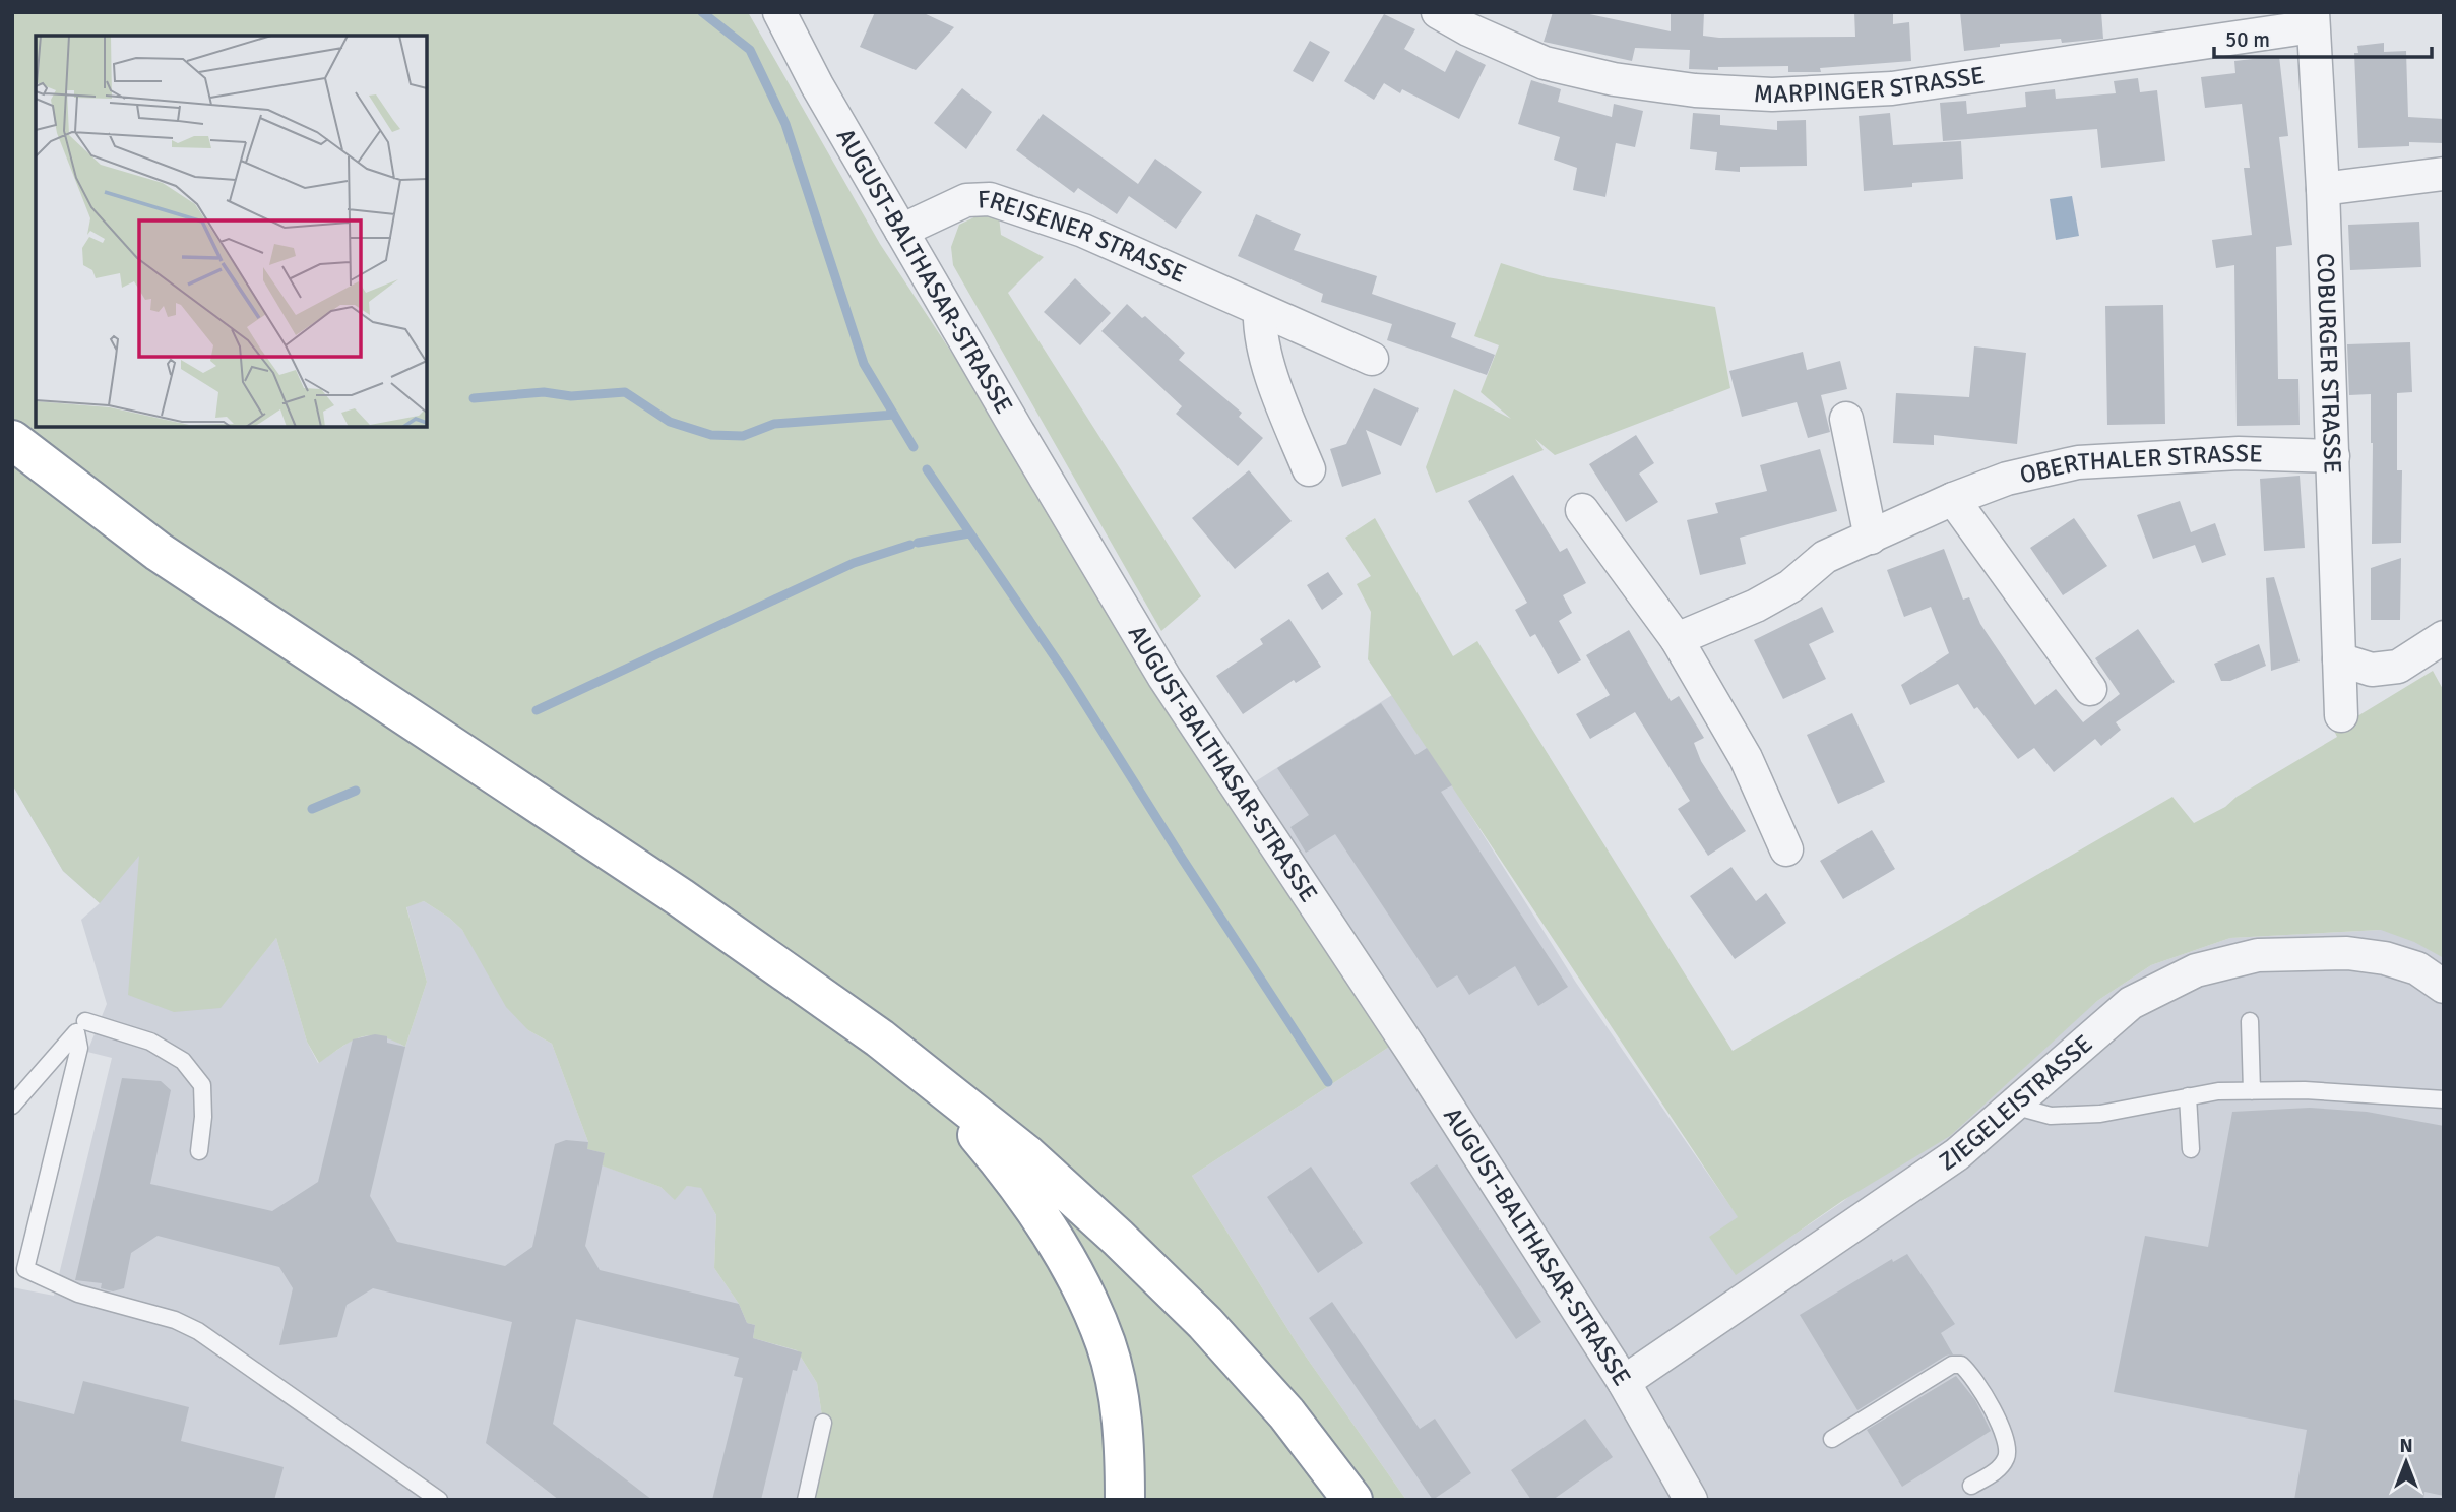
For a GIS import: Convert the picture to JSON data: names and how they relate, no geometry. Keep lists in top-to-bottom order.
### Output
{
  "streets": {
    "street": [
      "MARPINGER STRASSE",
      "FREISENER STRASSE",
      "AUGUST-BALTHASAR-STRASSE",
      "COBURGER STRASSE",
      "OBERTHALER STRASSE",
      "ZIEGELEISTRASSE"
    ]
  },
  "crossings": [
    ["MARPINGER STRASSE", "COBURGER STRASSE"],
    ["FREISENER STRASSE", "AUGUST-BALTHASAR-STRASSE"],
    ["AUGUST-BALTHASAR-STRASSE", "ZIEGELEISTRASSE"],
    ["COBURGER STRASSE", "OBERTHALER STRASSE"]
  ],
  "scale_bar": "50 m",
  "north": "top"
}
